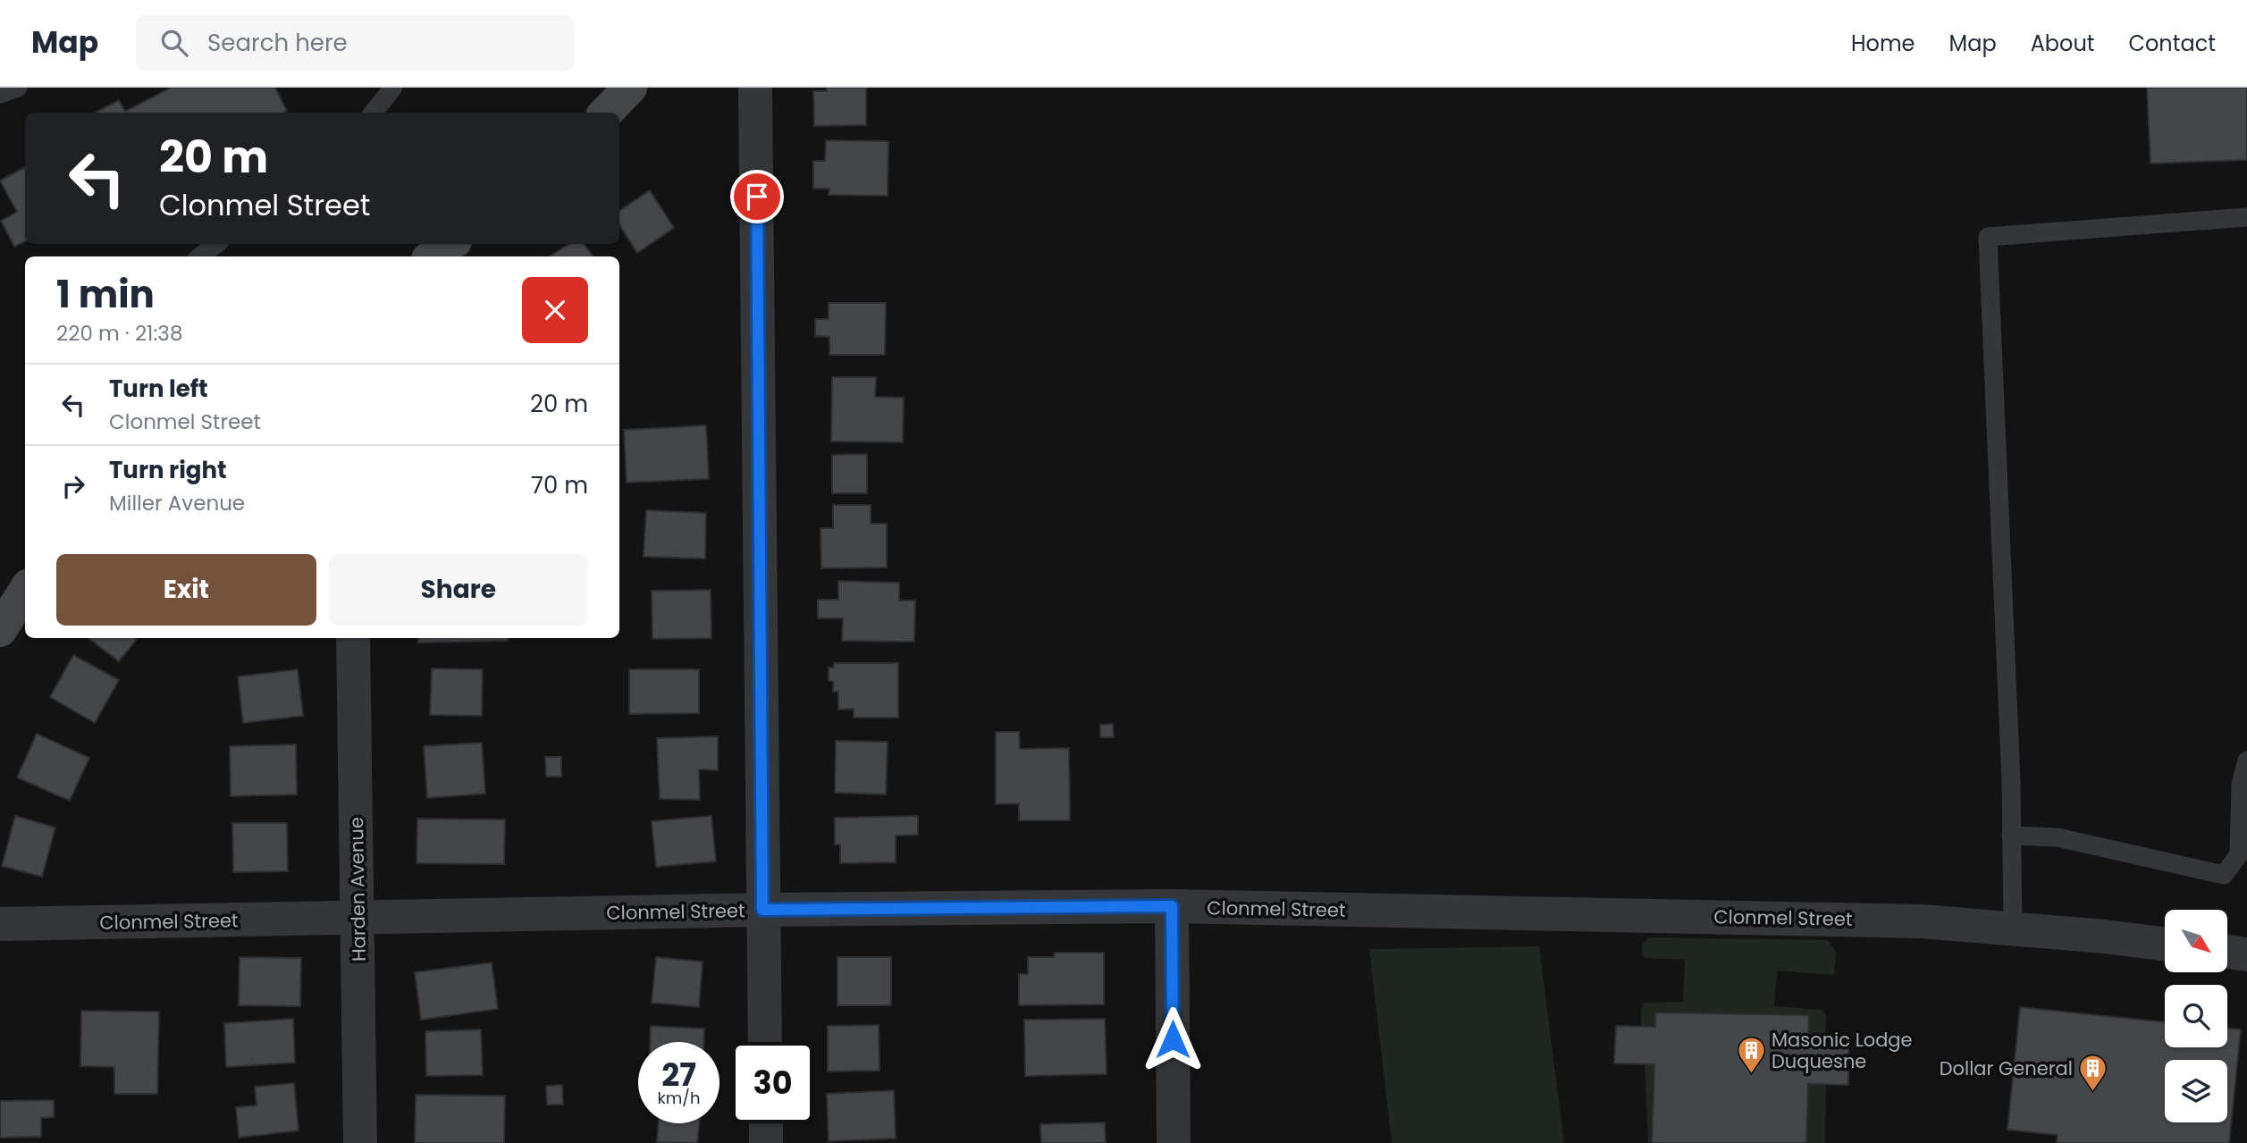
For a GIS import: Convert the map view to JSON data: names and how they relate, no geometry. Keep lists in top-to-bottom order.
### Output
{
  "streets": {
    "street": ["Harden Avenue", "Clonmel Street"]
  },
  "crossings": [
    ["Harden Avenue", "Clonmel Street"]
  ],
  "places": {
    "building": ["Masonic Lodge Duquesne", "Dollar General"]
  },
  "north": "bottom right",
  "page": {
    "header": "Map",
    "search": "Search here",
    "nav": [
      "Home",
      "Map",
      "About",
      "Contact"
    ],
    "turn": ["20 m", "Clonmel Street"],
    "heading": ["1 min", "220 m · 21:38"],
    "list": [
      {
        "name": "Turn left",
        "note": "Clonmel Street",
        "value": "20 m"
      },
      {
        "name": "Turn right",
        "note": "Miller Avenue",
        "value": "70 m"
      }
    ],
    "buttons": ["Exit", "Share"],
    "speed": "27 km/h",
    "limit": "30"
  }
}
